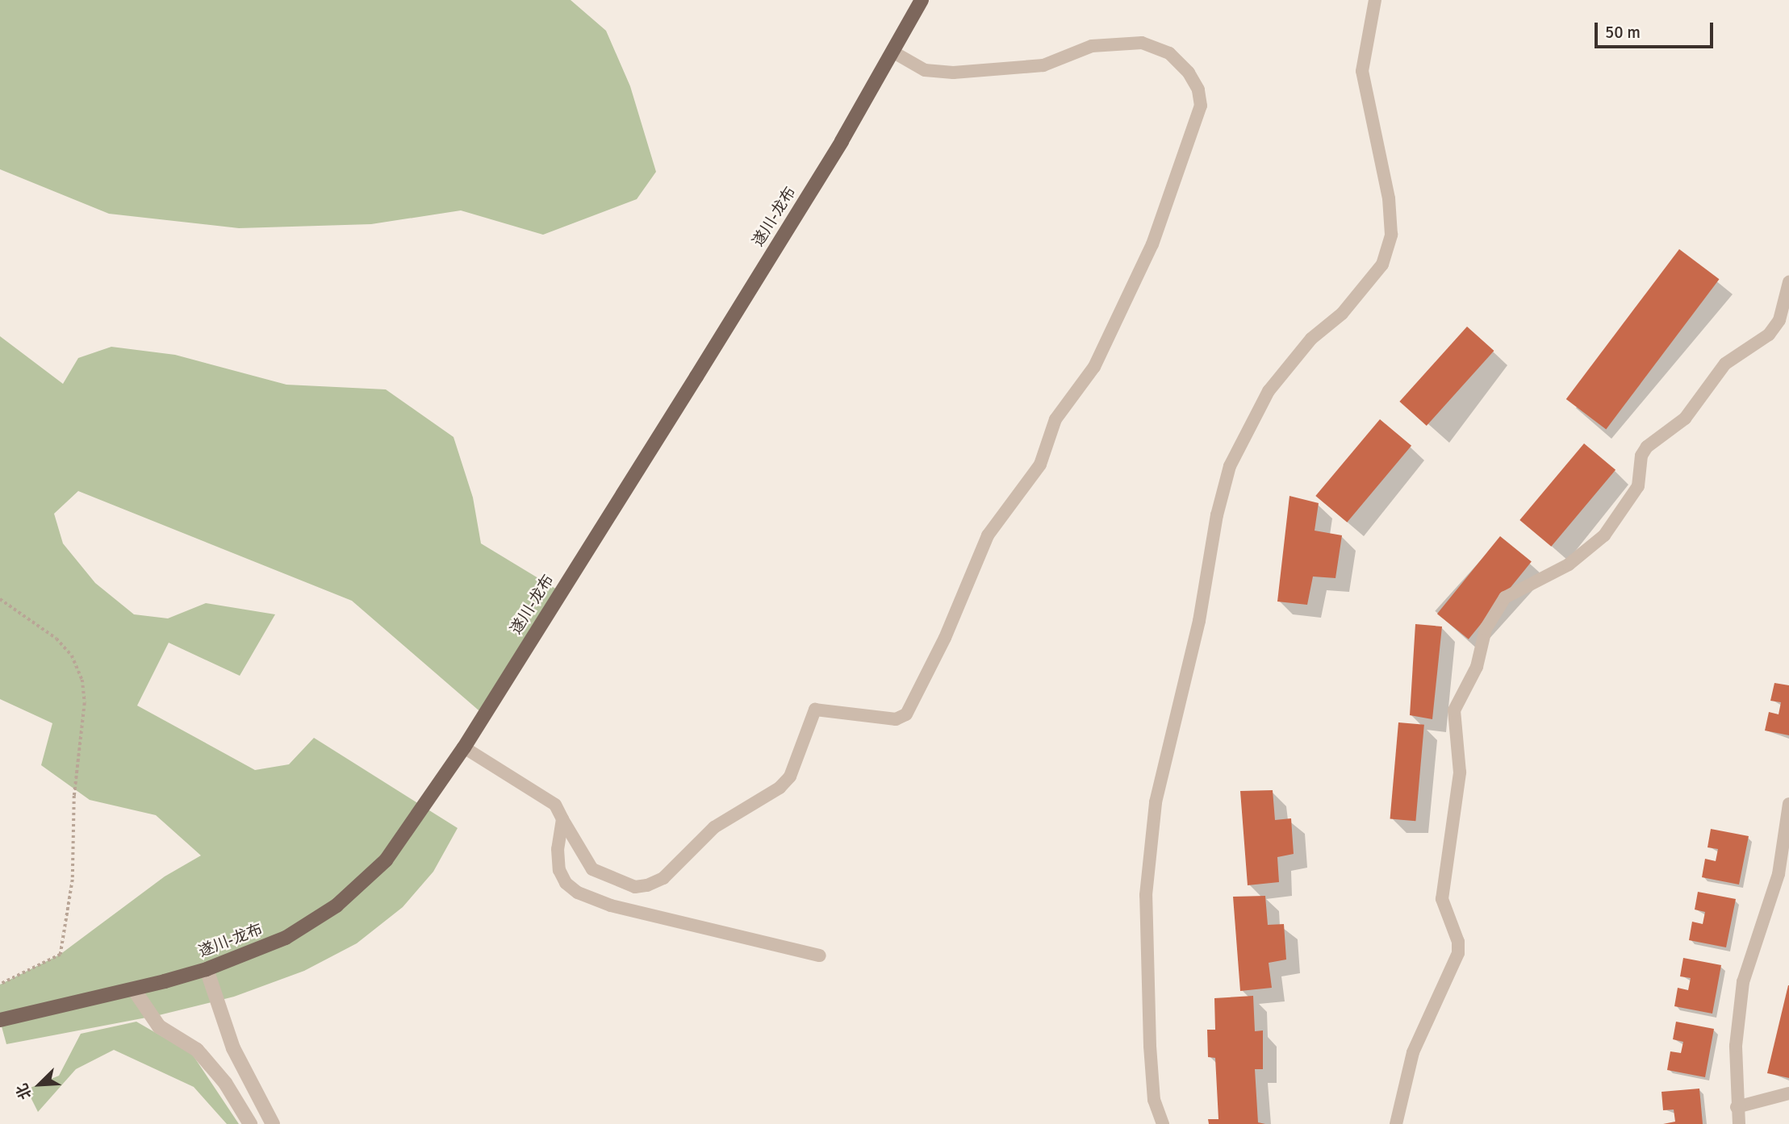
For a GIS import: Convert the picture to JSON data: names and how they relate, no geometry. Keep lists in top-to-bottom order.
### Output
{
  "streets": {
    "main road": ["遂川-龙布"]
  },
  "scale_bar": "50 m",
  "north": "bottom left"
}
